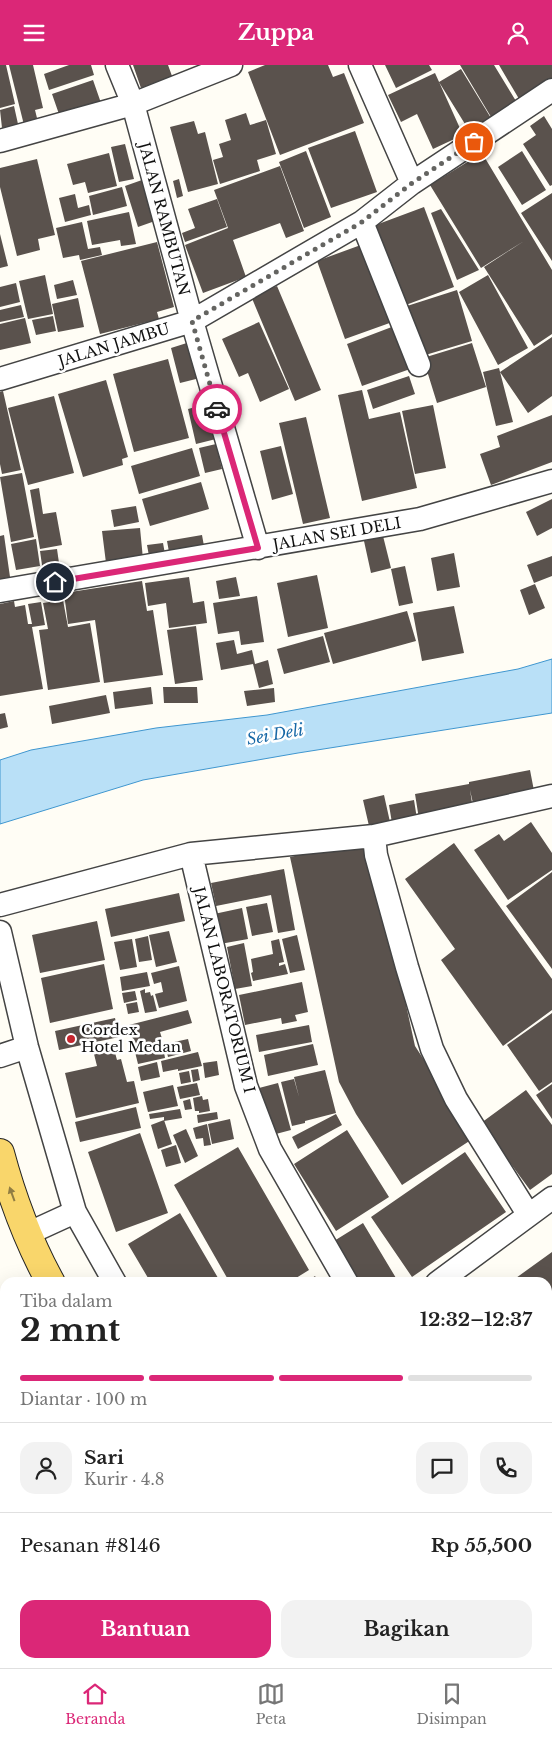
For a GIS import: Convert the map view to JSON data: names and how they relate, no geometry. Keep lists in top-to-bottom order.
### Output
{
  "streets": {
    "street": [
      "JALAN RAMBUTAN",
      "JALAN JAMBU",
      "JALAN SEI DELI",
      "JALAN LABORATORIUM I"
    ]
  },
  "crossings": [
    ["JALAN RAMBUTAN", "JALAN JAMBU"],
    ["JALAN RAMBUTAN", "JALAN SEI DELI"]
  ],
  "water": ["Sei Deli"],
  "places": ["Cordex Hotel Medan"],
  "page": {
    "header": "Zuppa",
    "heading": ["2 mnt", "Tiba dalam", "12:32–12:37"],
    "panel": [
      "Sari",
      "Kurir · 4.8",
      "Pesanan #8146",
      "Rp 55,500"
    ],
    "bar": "Diantar · 100 m",
    "buttons": ["Bantuan", "Bagikan"],
    "tabs": ["Beranda", "Peta", "Disimpan"]
  }
}
